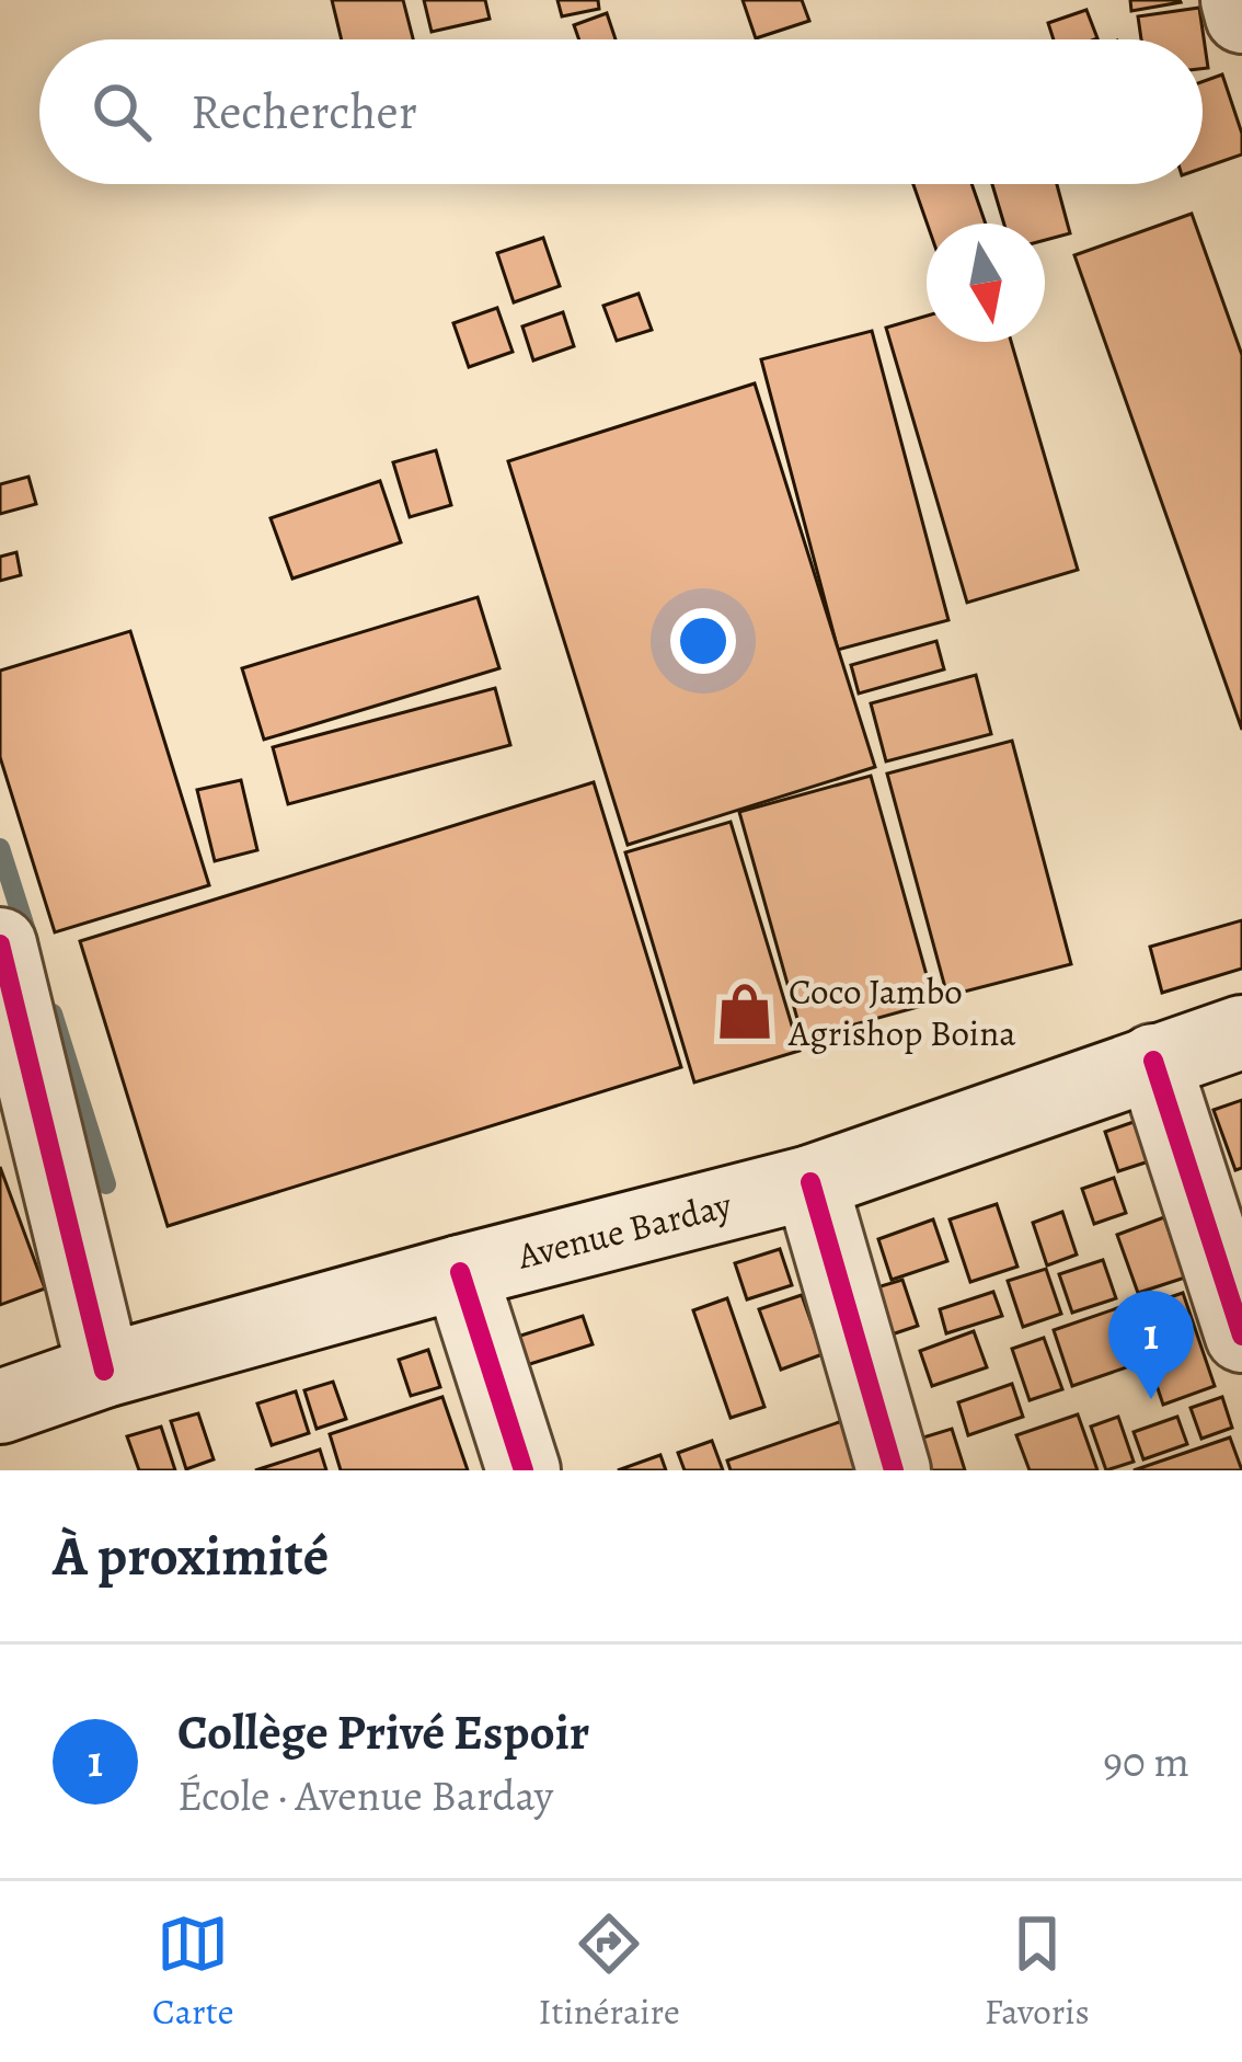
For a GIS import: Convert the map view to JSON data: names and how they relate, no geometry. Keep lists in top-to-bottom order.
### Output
{
  "streets": {
    "main road": ["Avenue Barday"]
  },
  "places": {
    "shop": ["Coco Jambo Agrishop Boina"]
  },
  "north": "bottom",
  "page": {
    "search": "Rechercher",
    "pins": "1",
    "heading": "À proximité",
    "list": [
      {
        "mark": "1",
        "name": "Collège Privé Espoir",
        "note": "École · Avenue Barday",
        "value": "90 m"
      }
    ],
    "nav": ["Carte", "Itinéraire", "Favoris"]
  }
}
